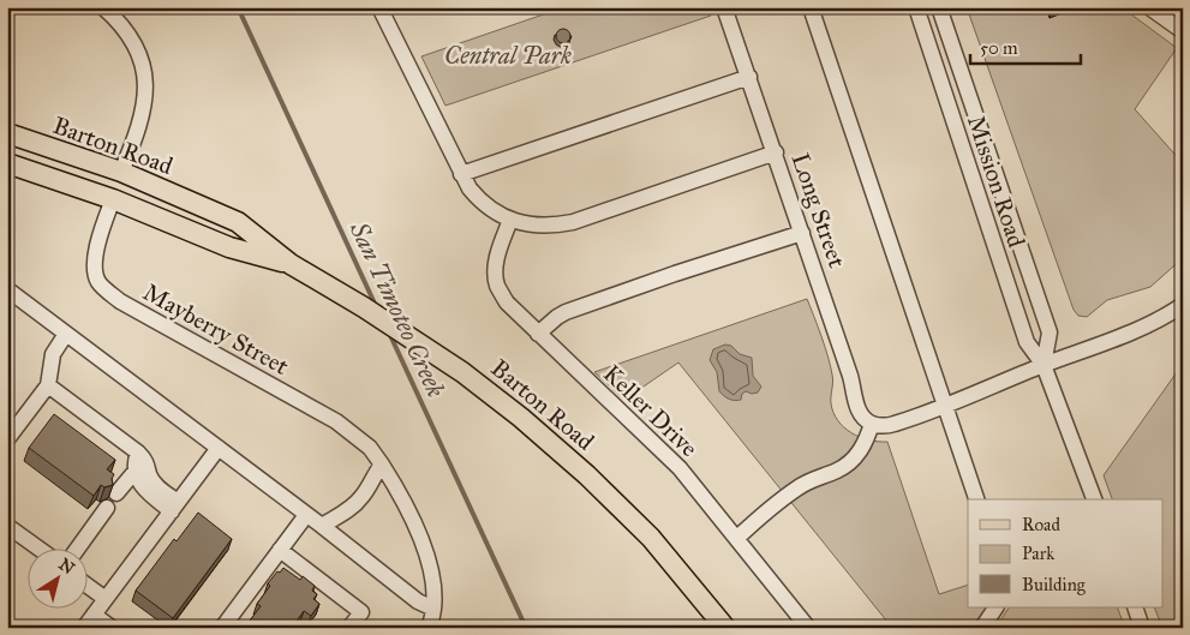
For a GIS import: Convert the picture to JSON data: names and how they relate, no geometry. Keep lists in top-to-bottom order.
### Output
{
  "streets": {
    "main road": ["Barton Road"],
    "street": [
      "Mission Road",
      "Long Street",
      "Mayberry Street",
      "Keller Drive"
    ]
  },
  "crossings": [
    ["Barton Road", "Mayberry Street"]
  ],
  "water": ["San Timoteo Creek"],
  "parks": ["Central Park"],
  "legend": ["Road", "Park", "Building"],
  "scale_bar": "50 m",
  "north": "top right"
}
